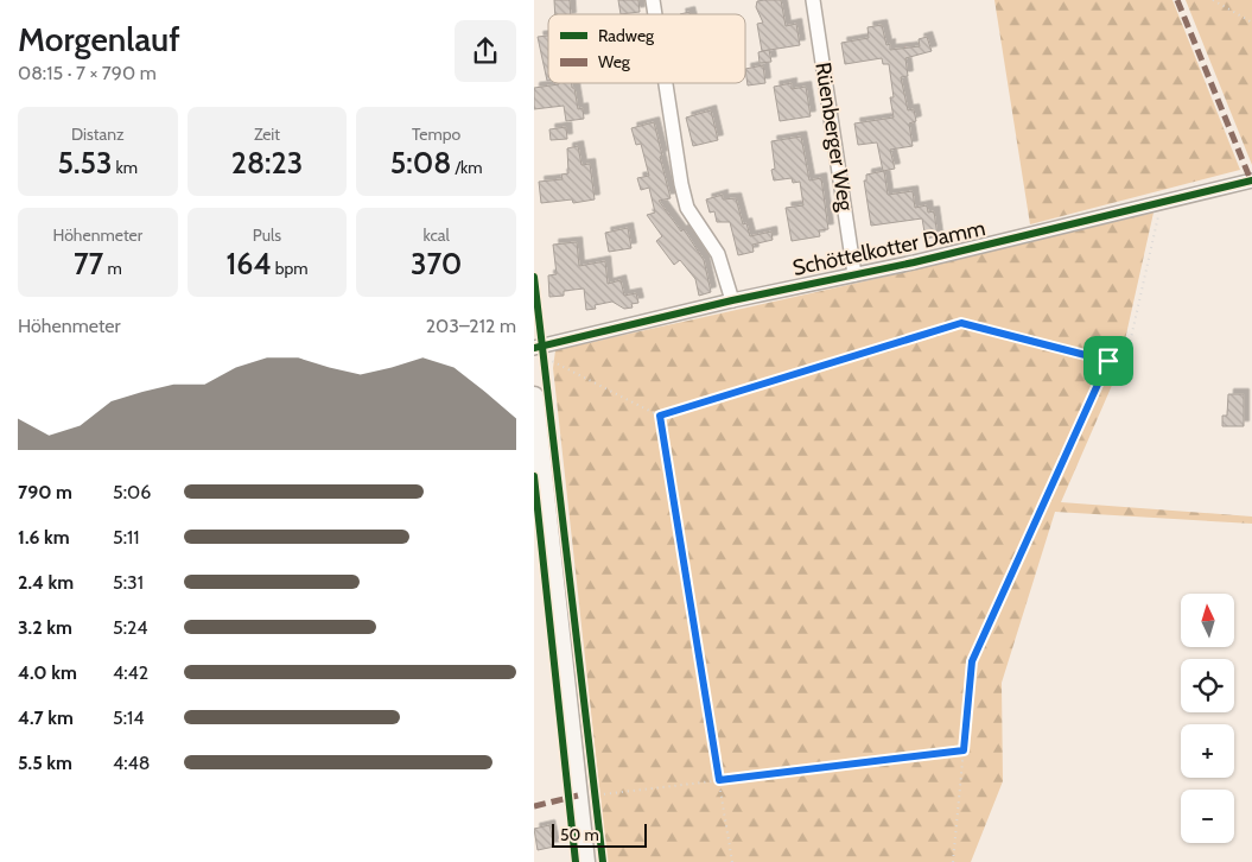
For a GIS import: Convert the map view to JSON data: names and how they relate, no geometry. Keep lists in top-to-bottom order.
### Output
{
  "streets": {
    "street": ["Rüenberger Weg", "Schöttelkotter Damm"]
  },
  "crossings": [
    ["Rüenberger Weg", "Schöttelkotter Damm"]
  ],
  "legend": ["Radweg", "Weg"],
  "scale_bar": "50 m",
  "north": "top",
  "page": {
    "heading": ["Morgenlauf", "08:15 · 7 × 790 m"],
    "stats": [
      ["Distanz", "5.53 km"],
      ["Zeit", "28:23"],
      ["Tempo", "5:08 /km"],
      ["Höhenmeter", "77 m"],
      ["Puls", "164 bpm"],
      ["kcal", "370"]
    ],
    "chart": ["Höhenmeter", "203–212 m"],
    "list": [
      {
        "name": "790 m",
        "note": "5:06"
      },
      {
        "name": "1.6 km",
        "note": "5:11"
      },
      {
        "name": "2.4 km",
        "note": "5:31"
      },
      {
        "name": "3.2 km",
        "note": "5:24"
      },
      {
        "name": "4.0 km",
        "note": "4:42"
      },
      {
        "name": "4.7 km",
        "note": "5:14"
      },
      {
        "name": "5.5 km",
        "note": "4:48"
      }
    ],
    "map_buttons": ["+", "−"],
    "scale": "50 m"
  }
}
